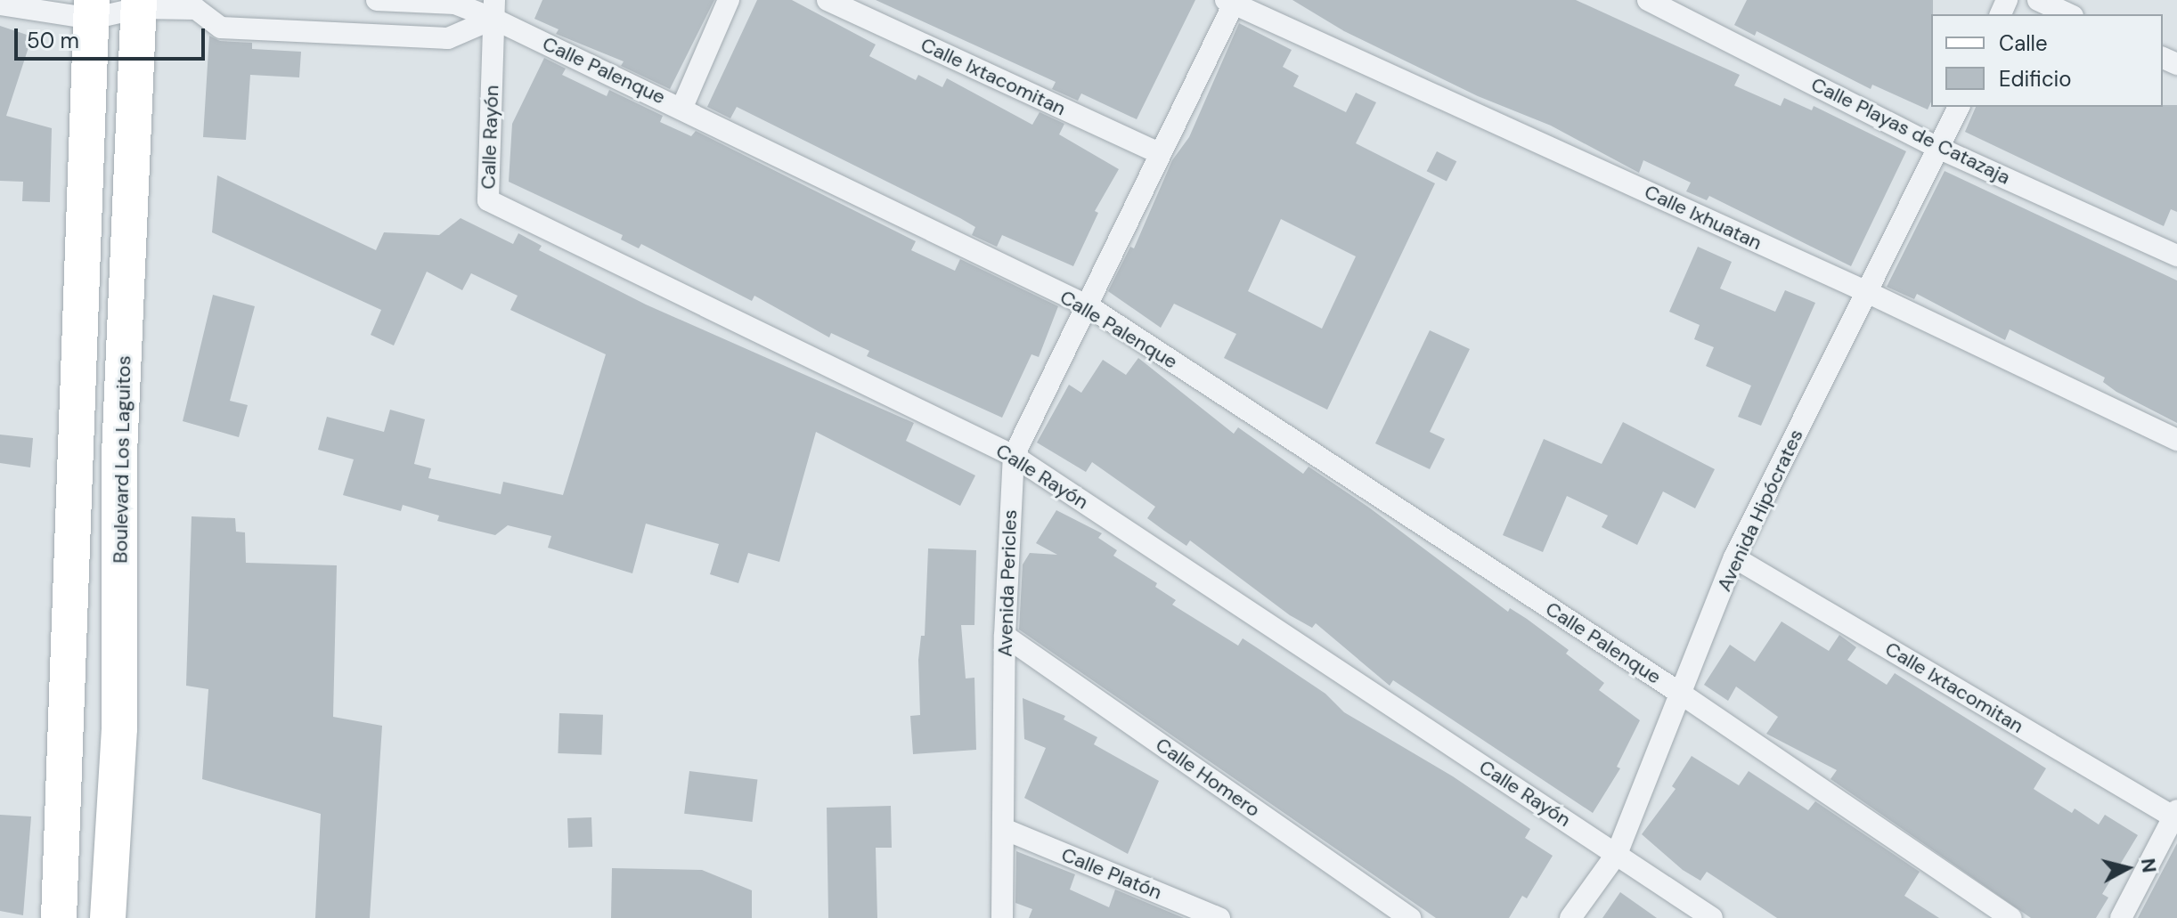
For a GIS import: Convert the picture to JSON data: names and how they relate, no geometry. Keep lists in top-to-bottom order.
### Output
{
  "streets": {
    "main road": ["Boulevard Los Laguitos"],
    "street": [
      "Calle Palenque",
      "Calle Ixtacomitan",
      "Calle Playas de Catazaja",
      "Calle Rayón",
      "Calle Ixhuatan",
      "Avenida Hipócrates",
      "Avenida Pericles",
      "Calle Homero",
      "Calle Platón"
    ]
  },
  "crossings": [
    ["Calle Palenque", "Calle Rayón"],
    ["Calle Palenque", "Avenida Hipócrates"],
    ["Calle Palenque", "Avenida Pericles"],
    ["Calle Ixtacomitan", "Avenida Hipócrates"],
    ["Calle Ixtacomitan", "Avenida Pericles"],
    ["Calle Playas de Catazaja", "Avenida Hipócrates"],
    ["Calle Rayón", "Avenida Hipócrates"],
    ["Calle Rayón", "Avenida Pericles"],
    ["Calle Ixhuatan", "Avenida Hipócrates"],
    ["Calle Ixhuatan", "Avenida Pericles"],
    ["Avenida Pericles", "Calle Homero"],
    ["Avenida Pericles", "Calle Platón"]
  ],
  "legend": ["Calle", "Edificio"],
  "scale_bar": "50 m",
  "north": "right"
}
